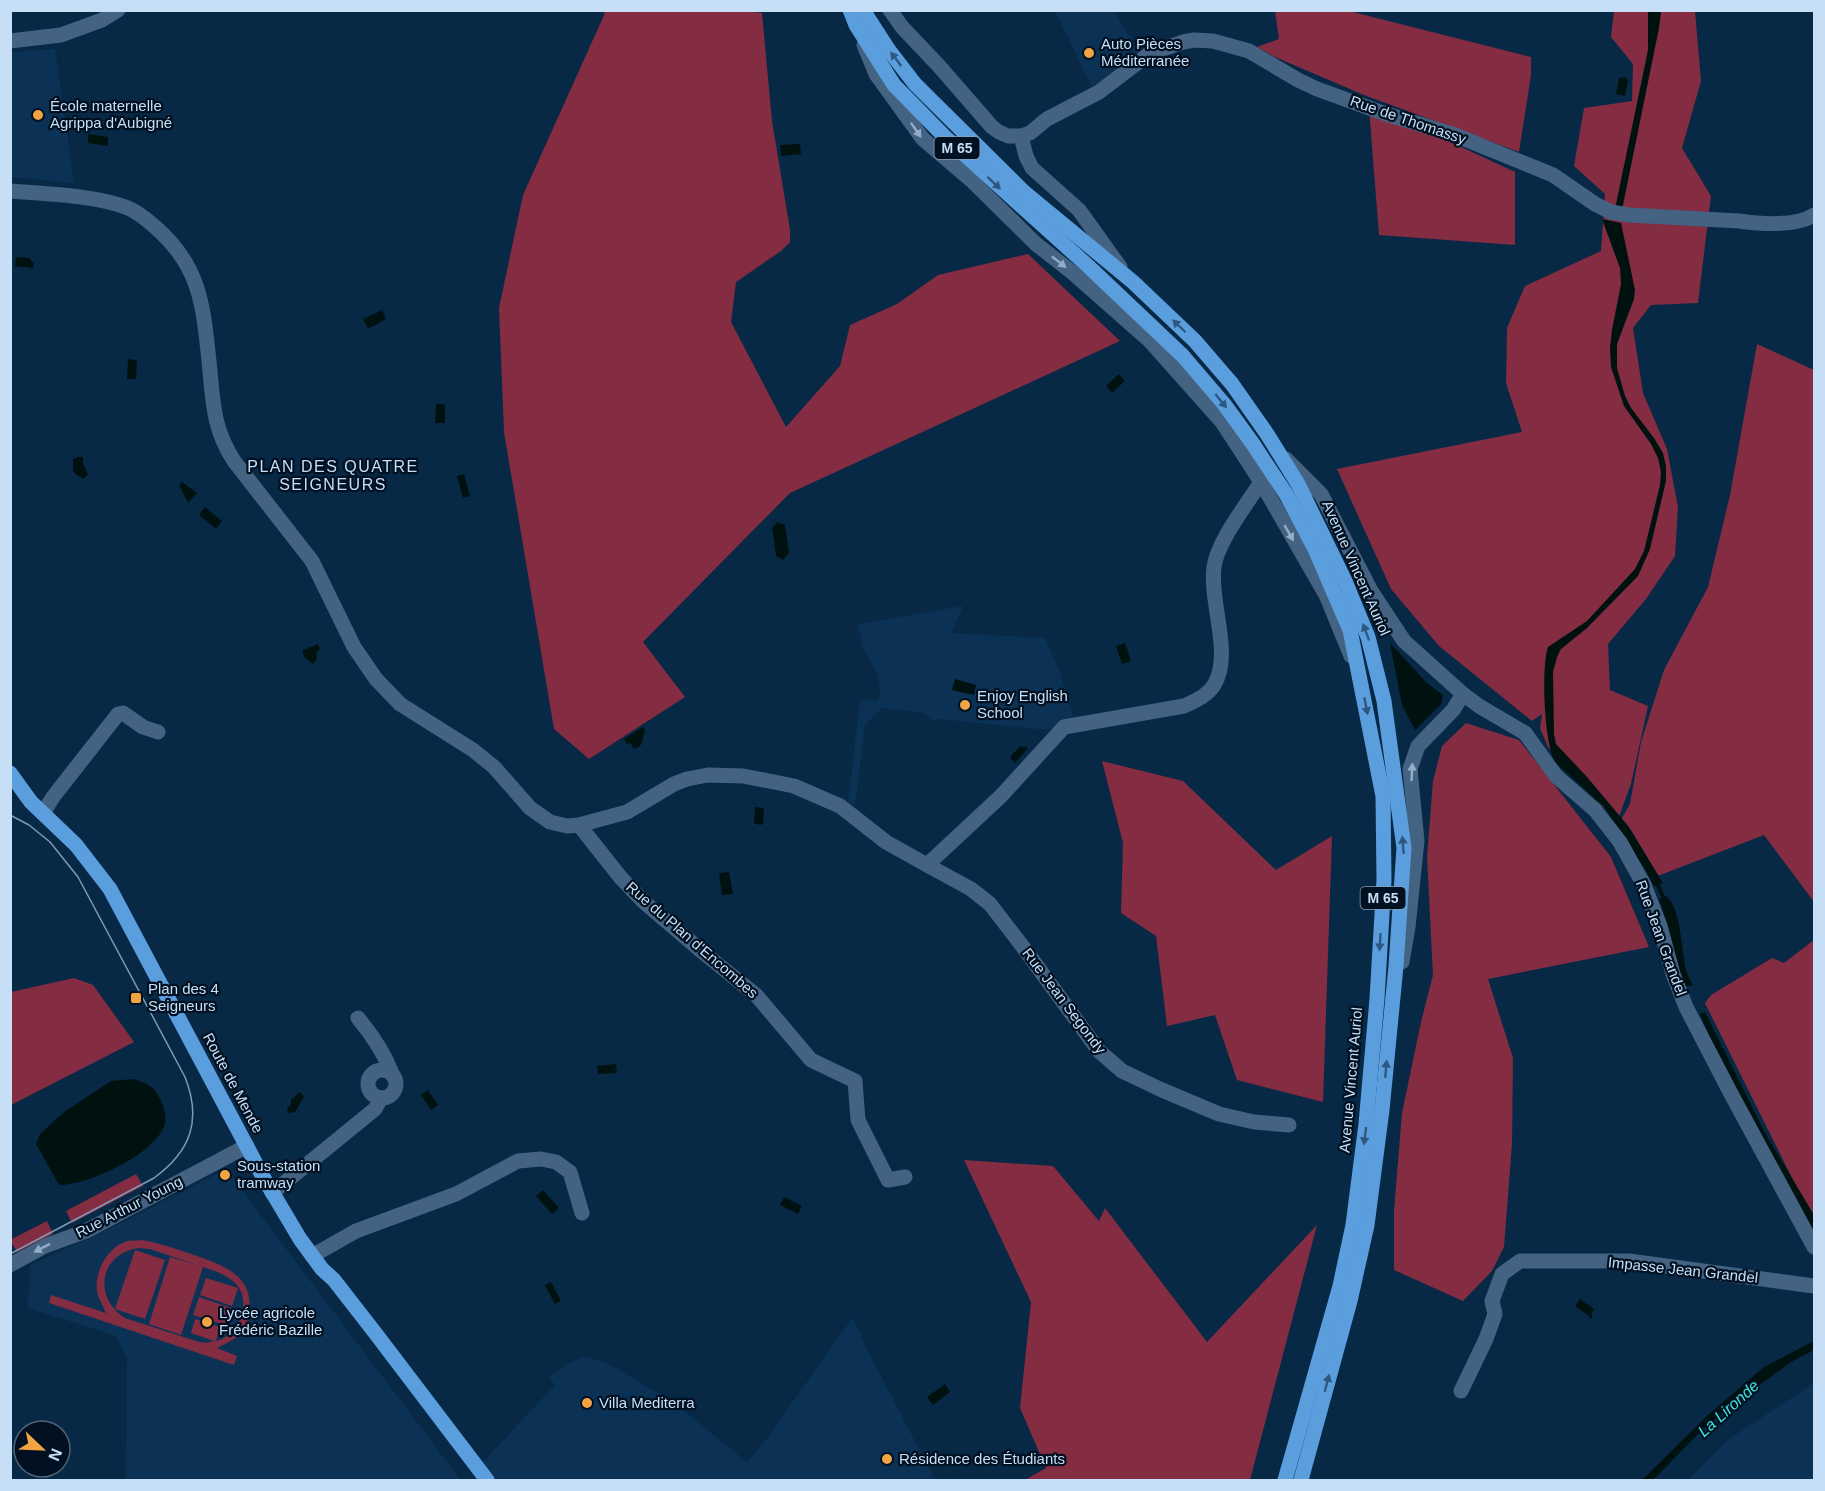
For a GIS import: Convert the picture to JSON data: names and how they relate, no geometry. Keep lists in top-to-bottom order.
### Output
{
  "streets": {
    "main road": ["M 65", "Avenue Vincent Auriol", "Route de Mende"],
    "street": [
      "Rue de Thomassy",
      "Rue Jean Grandel",
      "Rue du Plan d'Encombes",
      "Rue Jean Segondy",
      "Rue Arthur Young",
      "Impasse Jean Grandel"
    ]
  },
  "crossings": [
    ["Rue de Thomassy", "Avenue Vincent Auriol"],
    ["Avenue Vincent Auriol", "Rue Jean Grandel"],
    ["Rue du Plan d'Encombes", "Rue Jean Segondy"],
    ["Route de Mende", "Rue Arthur Young"]
  ],
  "one_way": ["Rue Arthur Young"],
  "districts": ["PLAN DES QUATRE SEIGNEURS"],
  "water": ["La Lironde"],
  "places": {
    "other": [
      "Auto Pièces Méditerranée",
      "École maternelle Agrippa d'Aubigné",
      "Enjoy English School",
      "Sous-station tramway",
      "Lycée agricole Frédéric Bazille",
      "Villa Mediterra",
      "Résidence des Étudiants"
    ],
    "transit": ["Plan des 4 Seigneurs"]
  },
  "north": "bottom right"
}
